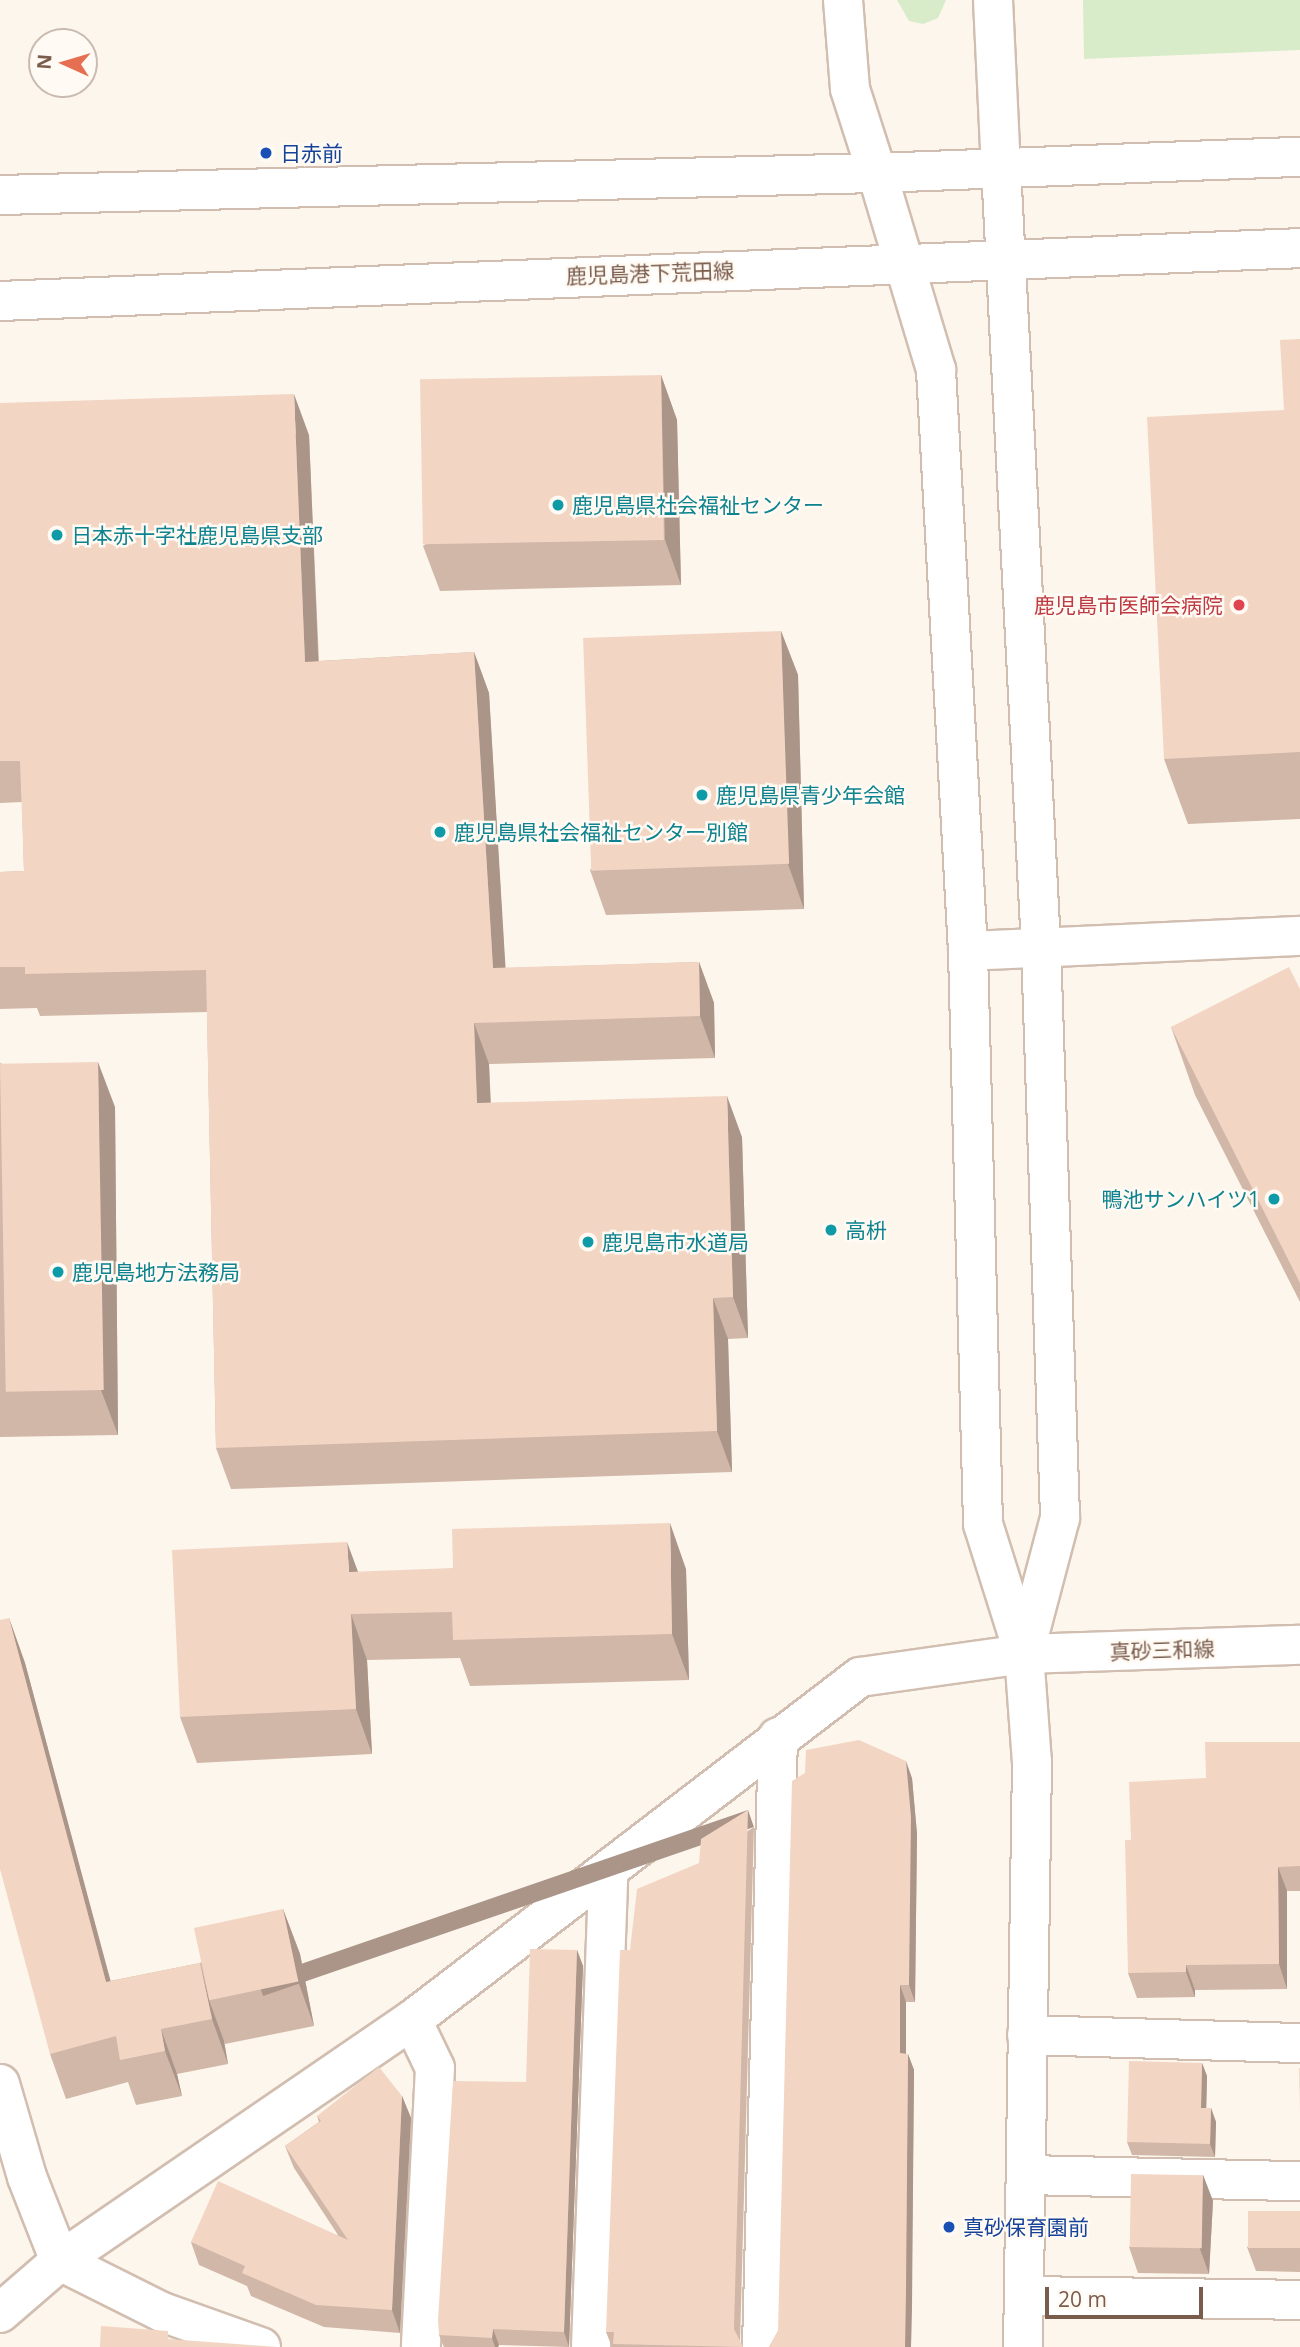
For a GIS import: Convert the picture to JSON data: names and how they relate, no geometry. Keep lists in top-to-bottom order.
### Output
{
  "streets": {
    "street": ["鹿児島港下荒田線", "真砂三和線"]
  },
  "places": [
    "日赤前",
    "鹿児島県社会福祉センター",
    "日本赤十字社鹿児島県支部",
    "鹿児島市医師会病院",
    "鹿児島県青少年会館",
    "鹿児島県社会福祉センター別館",
    "鴨池サンハイツ1",
    "高枡",
    "鹿児島市水道局",
    "鹿児島地方法務局",
    "真砂保育園前"
  ],
  "scale_bar": "20 m",
  "north": "left"
}
